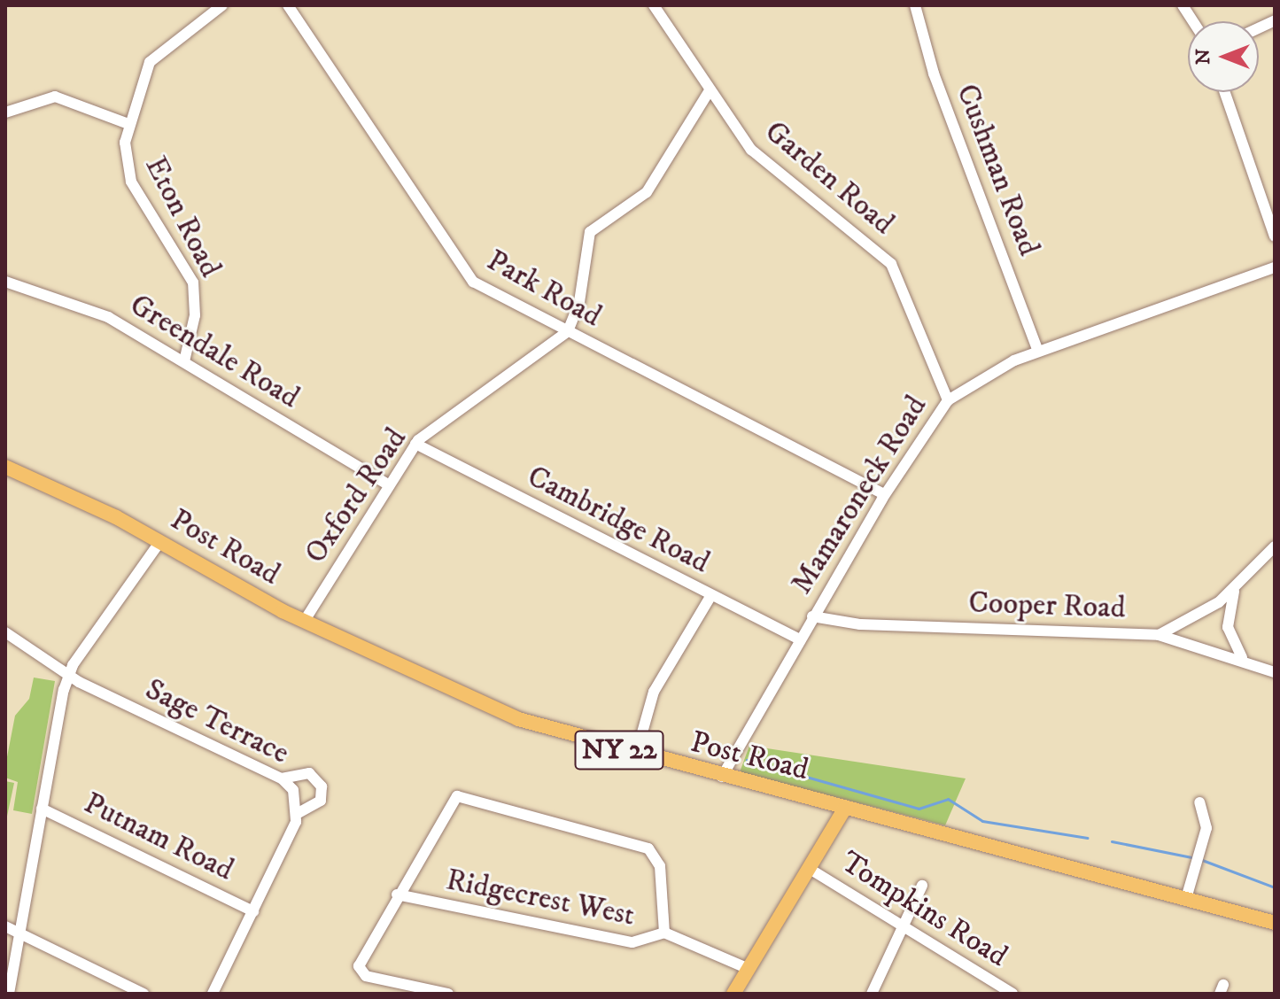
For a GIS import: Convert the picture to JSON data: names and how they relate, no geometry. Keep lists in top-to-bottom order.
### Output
{
  "streets": {
    "main road": ["Post Road", "NY 22"],
    "street": [
      "Cushman Road",
      "Garden Road",
      "Eton Road",
      "Park Road",
      "Greendale Road",
      "Mamaroneck Road",
      "Oxford Road",
      "Cambridge Road",
      "Cooper Road",
      "Sage Terrace",
      "Putnam Road",
      "Ridgecrest West",
      "Tompkins Road"
    ]
  },
  "crossings": [
    ["Cushman Road", "Mamaroneck Road"],
    ["Garden Road", "Mamaroneck Road"],
    ["Eton Road", "Greendale Road"],
    ["Park Road", "Mamaroneck Road"],
    ["Park Road", "Oxford Road"],
    ["Greendale Road", "Oxford Road"],
    ["Mamaroneck Road", "Cambridge Road"],
    ["Mamaroneck Road", "Post Road"],
    ["Mamaroneck Road", "Cooper Road"],
    ["Oxford Road", "Cambridge Road"],
    ["Oxford Road", "Post Road"]
  ],
  "north": "left"
}
